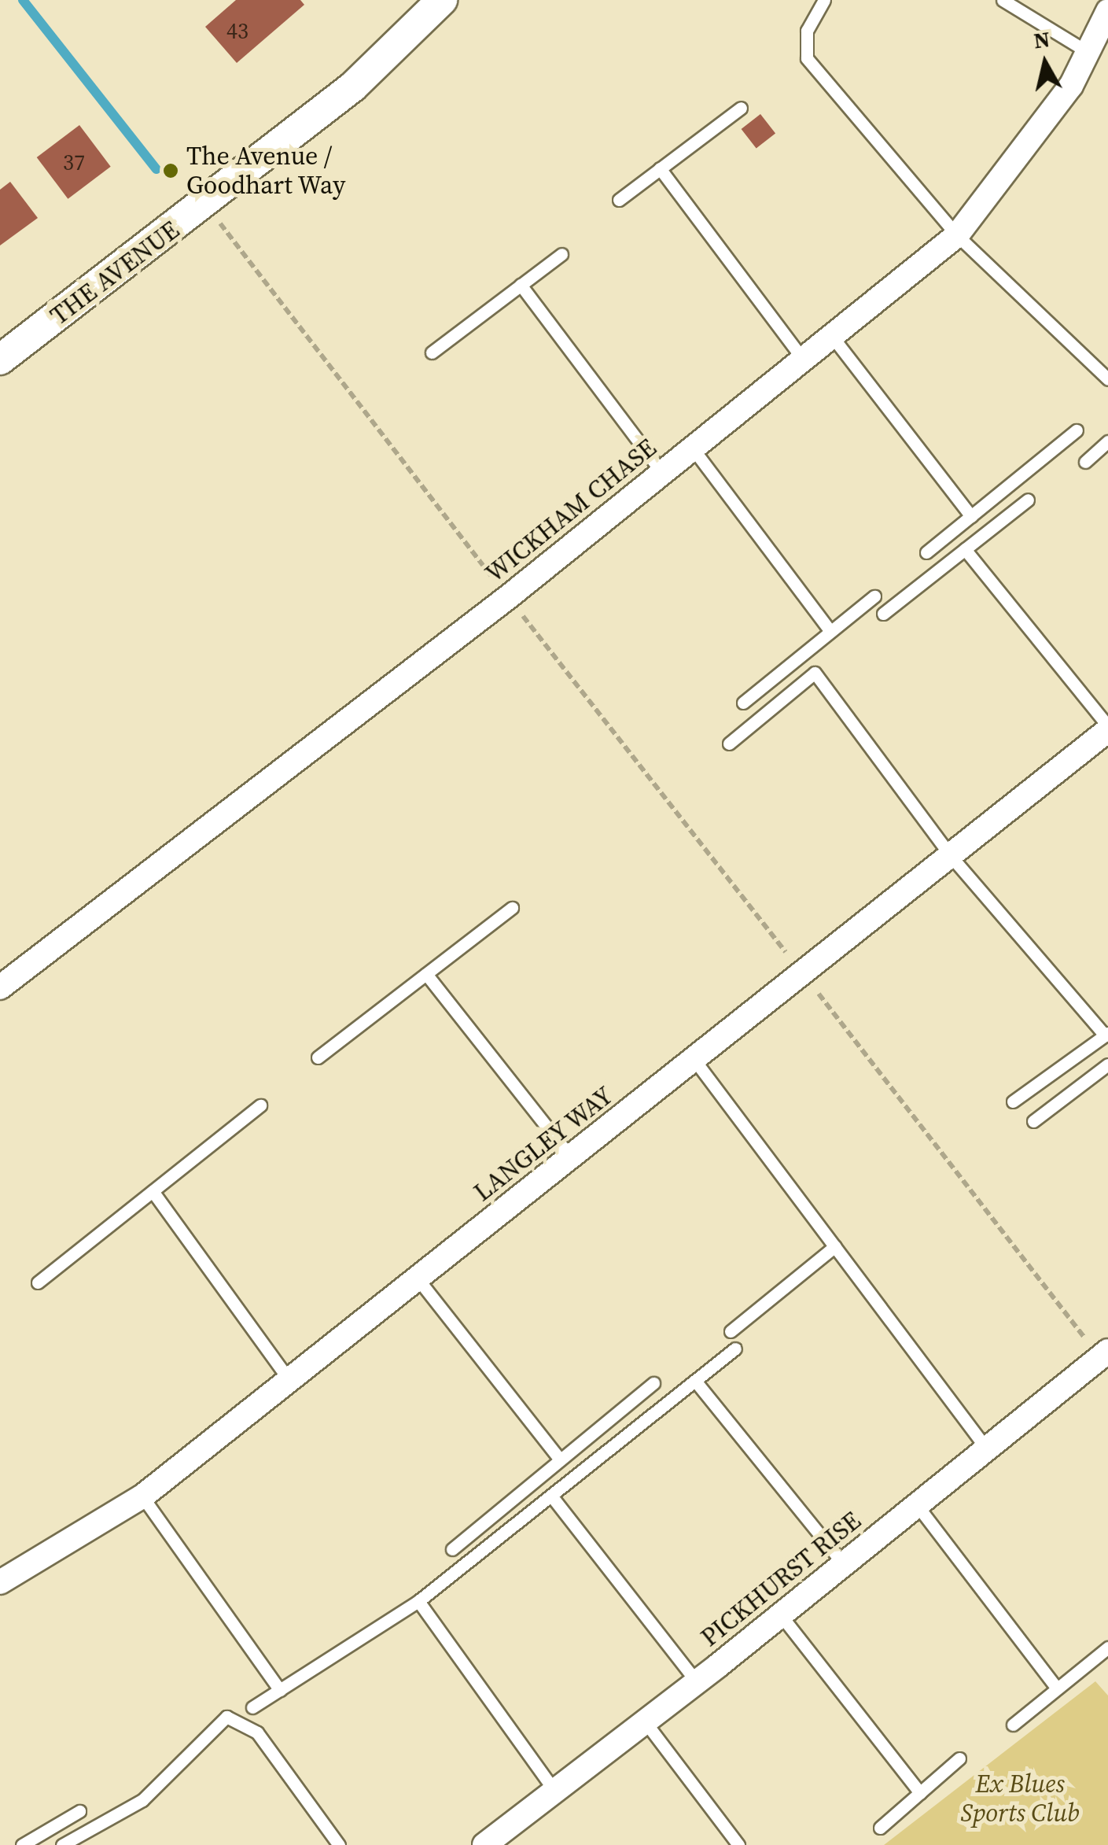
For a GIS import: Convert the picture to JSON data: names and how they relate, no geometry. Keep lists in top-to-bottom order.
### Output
{
  "streets": {
    "street": [
      "THE AVENUE",
      "WICKHAM CHASE",
      "LANGLEY WAY",
      "PICKHURST RISE"
    ]
  },
  "parks": ["Ex Blues Sports Club"],
  "places": ["The Avenue / Goodhart Way"],
  "house_numbers": ["43", "37"],
  "north": "top"
}
